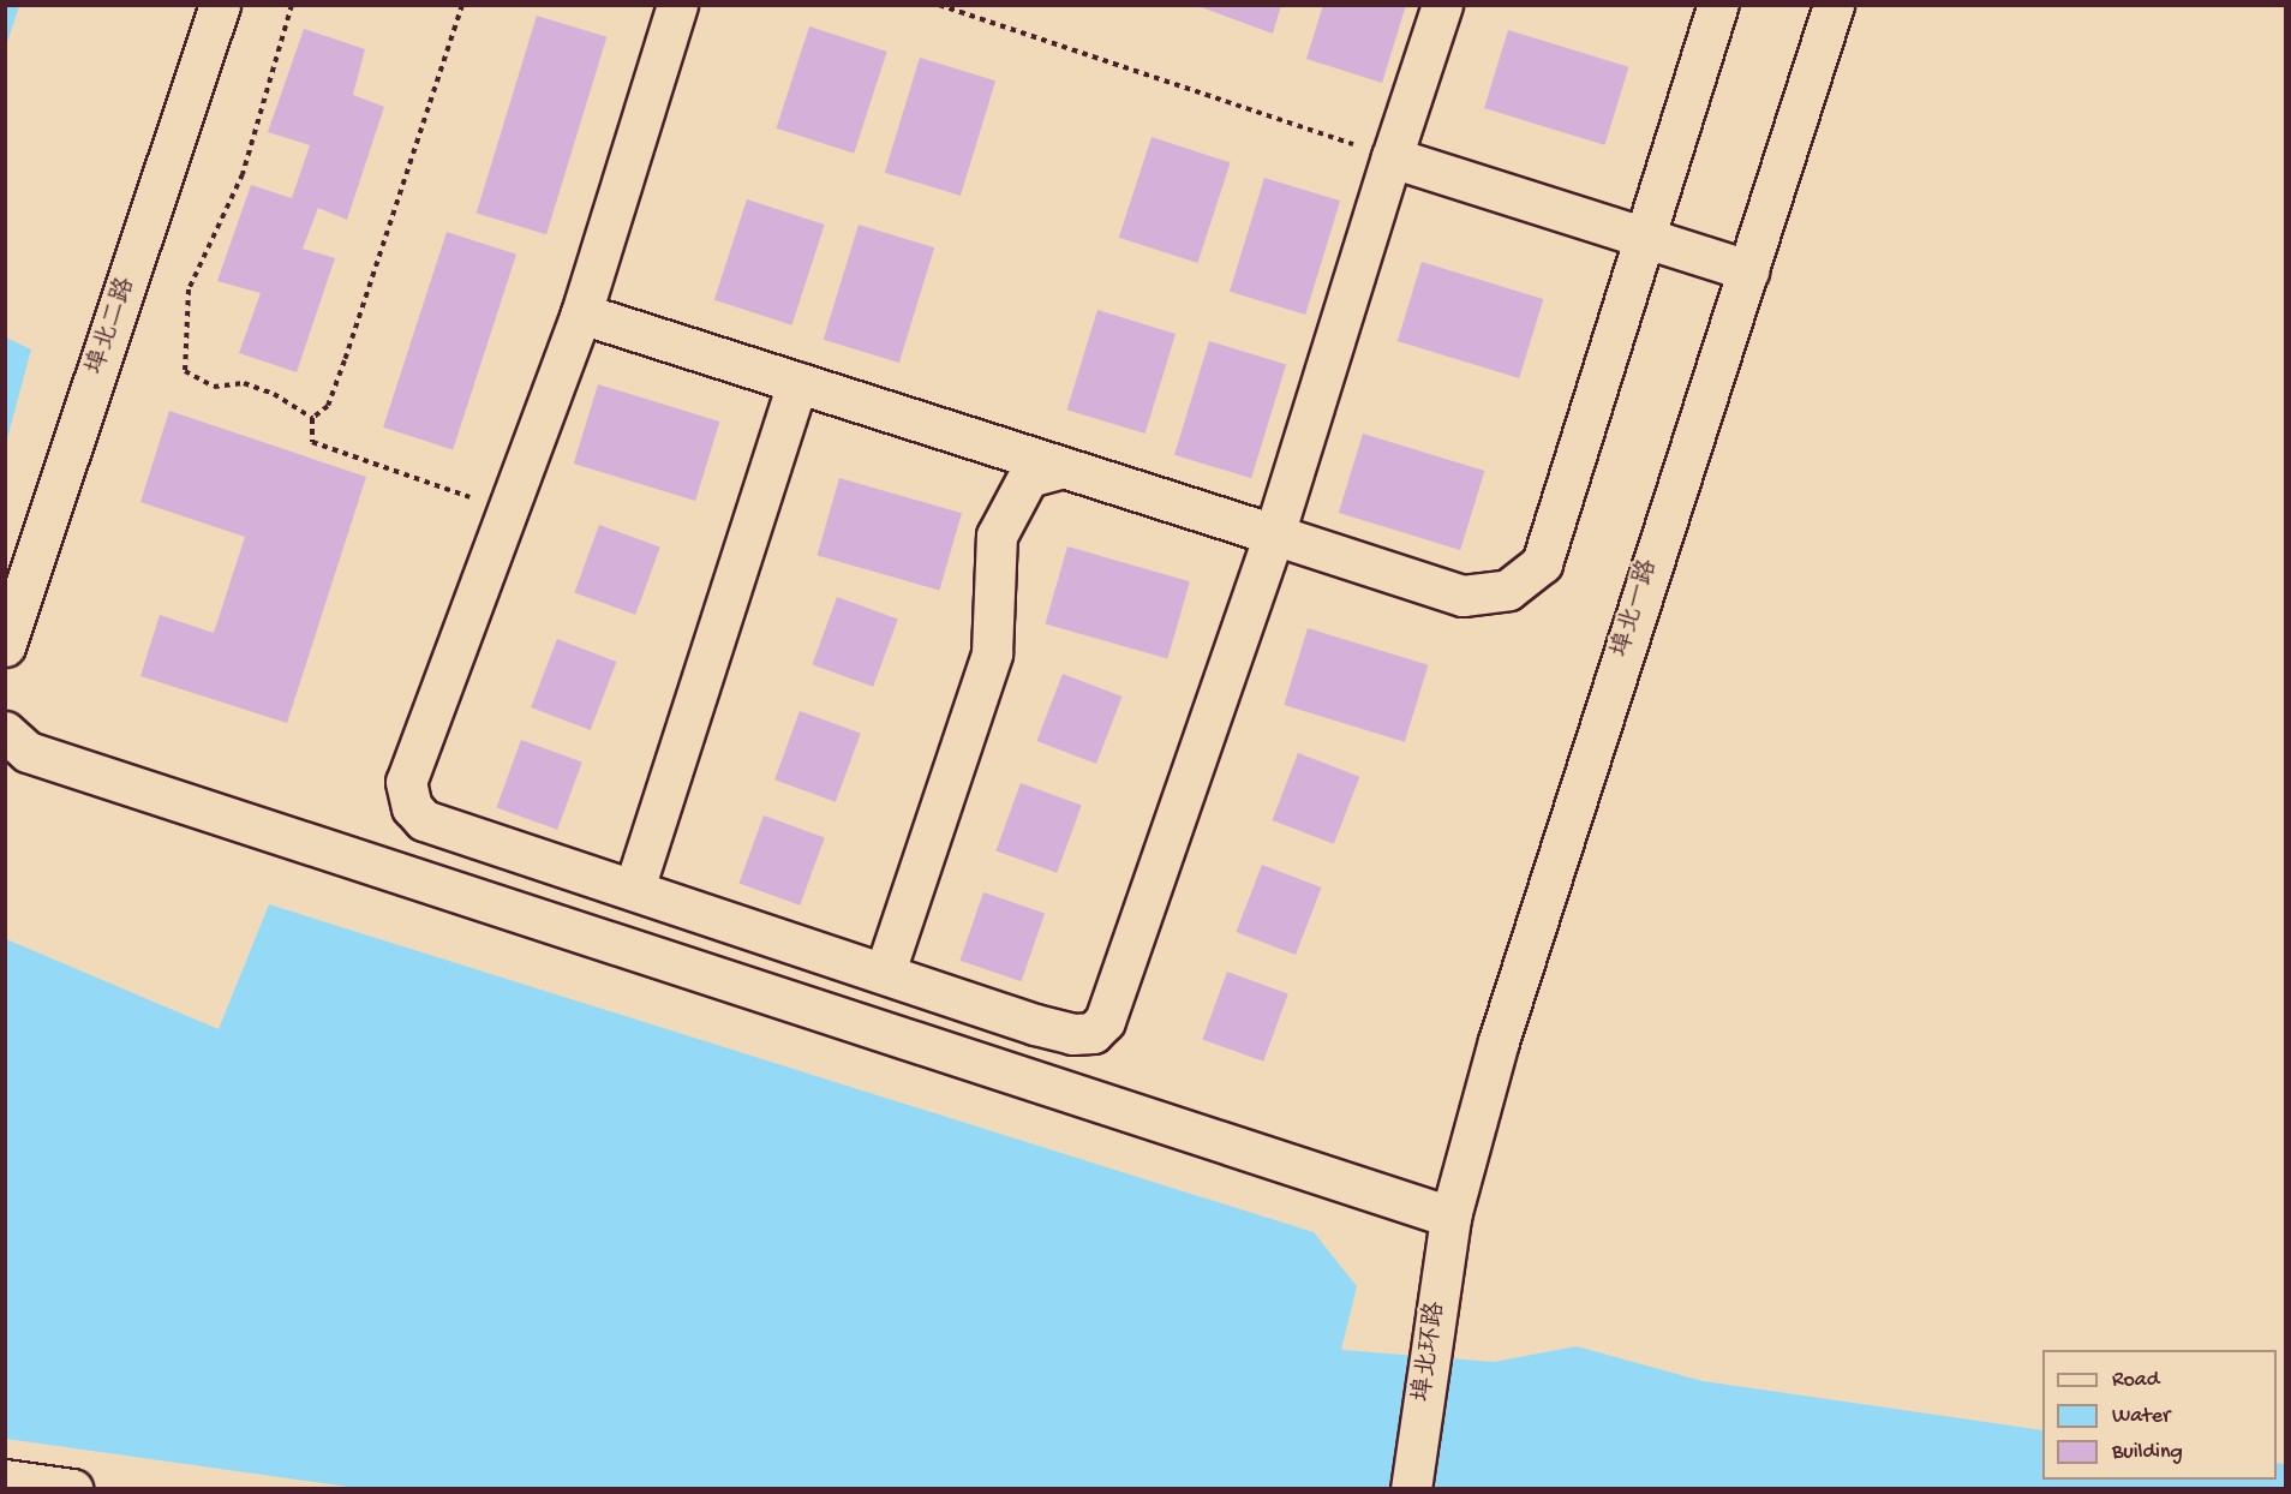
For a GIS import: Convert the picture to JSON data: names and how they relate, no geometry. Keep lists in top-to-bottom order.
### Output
{
  "streets": {
    "street": ["埠北二路", "埠北一路", "埠北环路"]
  },
  "crossings": [
    ["埠北一路", "埠北环路"]
  ],
  "legend": ["Road", "Water", "Building"]
}
